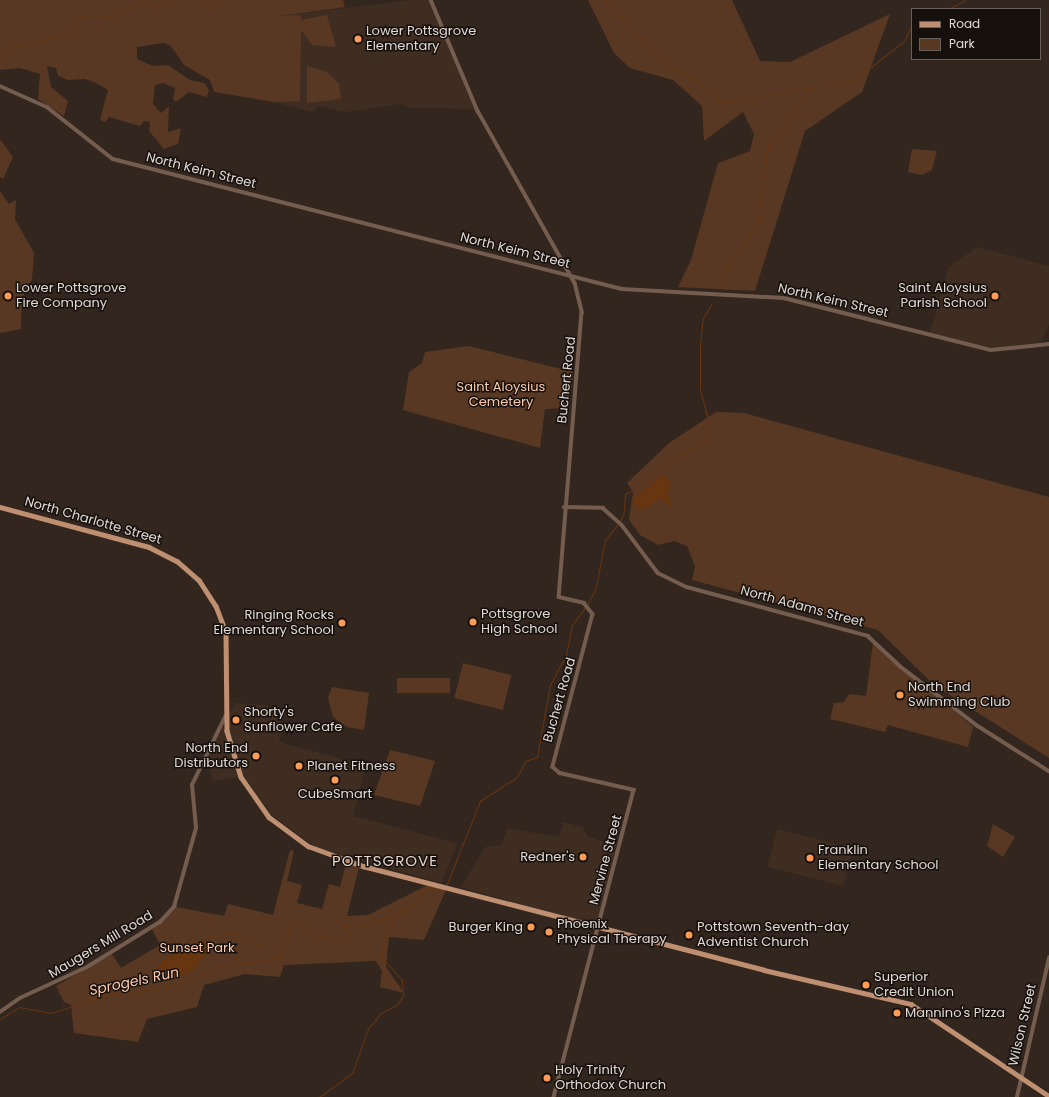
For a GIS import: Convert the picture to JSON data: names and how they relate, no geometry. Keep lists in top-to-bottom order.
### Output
{
  "streets": {
    "main road": ["North Charlotte Street"],
    "street": [
      "North Keim Street",
      "Buchert Road",
      "North Adams Street",
      "Mervine Street",
      "Maugers Mill Road",
      "Wilson Street"
    ]
  },
  "crossings": [
    ["North Keim Street", "Buchert Road"],
    ["Buchert Road", "North Adams Street"],
    ["Buchert Road", "Mervine Street"],
    ["North Charlotte Street", "Mervine Street"],
    ["North Charlotte Street", "Maugers Mill Road"]
  ],
  "districts": ["POTTSGROVE"],
  "water": ["Sprogels Run"],
  "parks": ["Saint Aloysius Cemetery", "Sunset Park"],
  "places": [
    "Lower Pottsgrove Elementary",
    "Lower Pottsgrove Fire Company",
    "Saint Aloysius Parish School",
    "Pottsgrove High School",
    "Ringing Rocks Elementary School",
    "North End Swimming Club",
    "Shorty's Sunflower Cafe",
    "North End Distributors",
    "Planet Fitness",
    "CubeSmart",
    "Redner's",
    "Franklin Elementary School",
    "Burger King",
    "Phoenix Physical Therapy",
    "Pottstown Seventh-day Adventist Church",
    "Superior Credit Union",
    "Mannino's Pizza",
    "Holy Trinity Orthodox Church"
  ],
  "legend": ["Road", "Park"]
}
